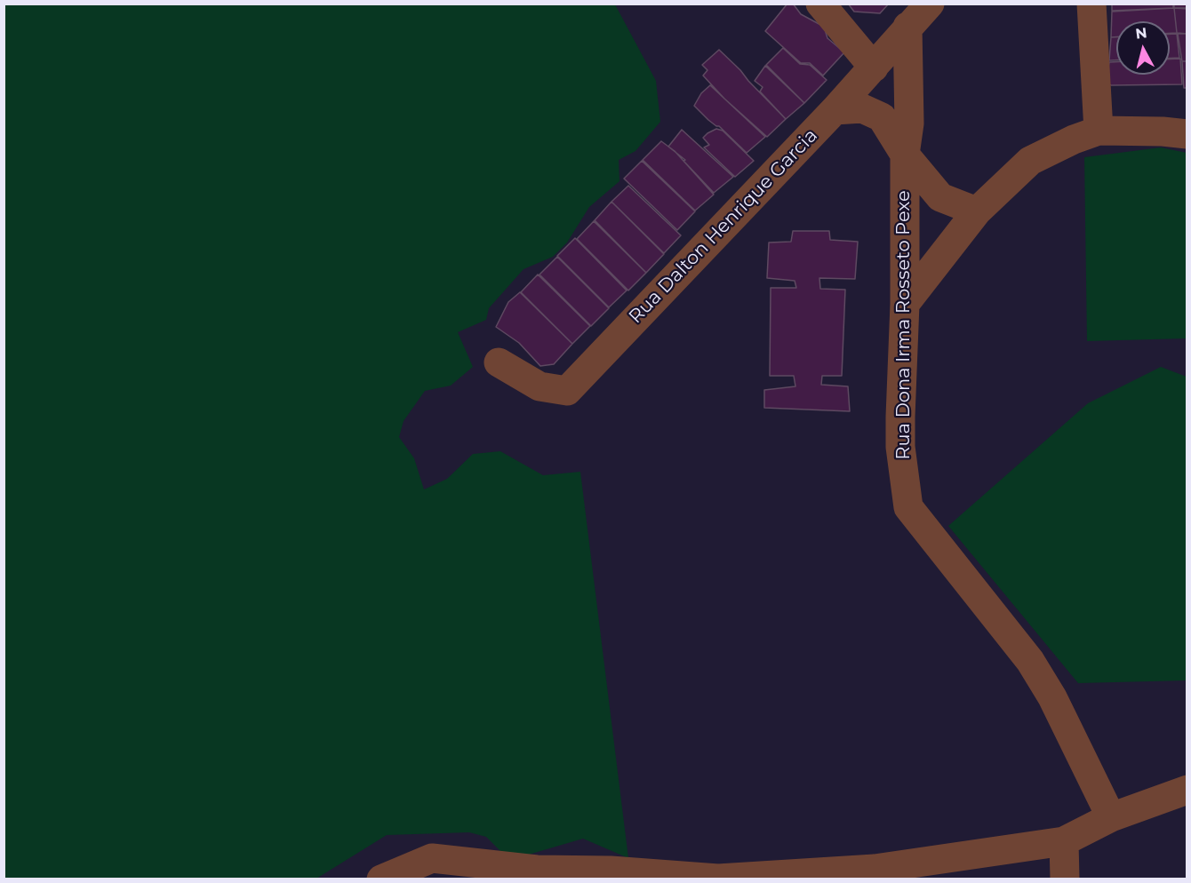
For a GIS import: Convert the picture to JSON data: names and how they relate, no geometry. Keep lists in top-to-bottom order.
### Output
{
  "streets": {
    "street": ["Rua Dalton Henrique Garcia", "Rua Dona Irma Rosseto Pexe"]
  },
  "crossings": [
    ["Rua Dalton Henrique Garcia", "Rua Dona Irma Rosseto Pexe"]
  ],
  "north": "top"
}
